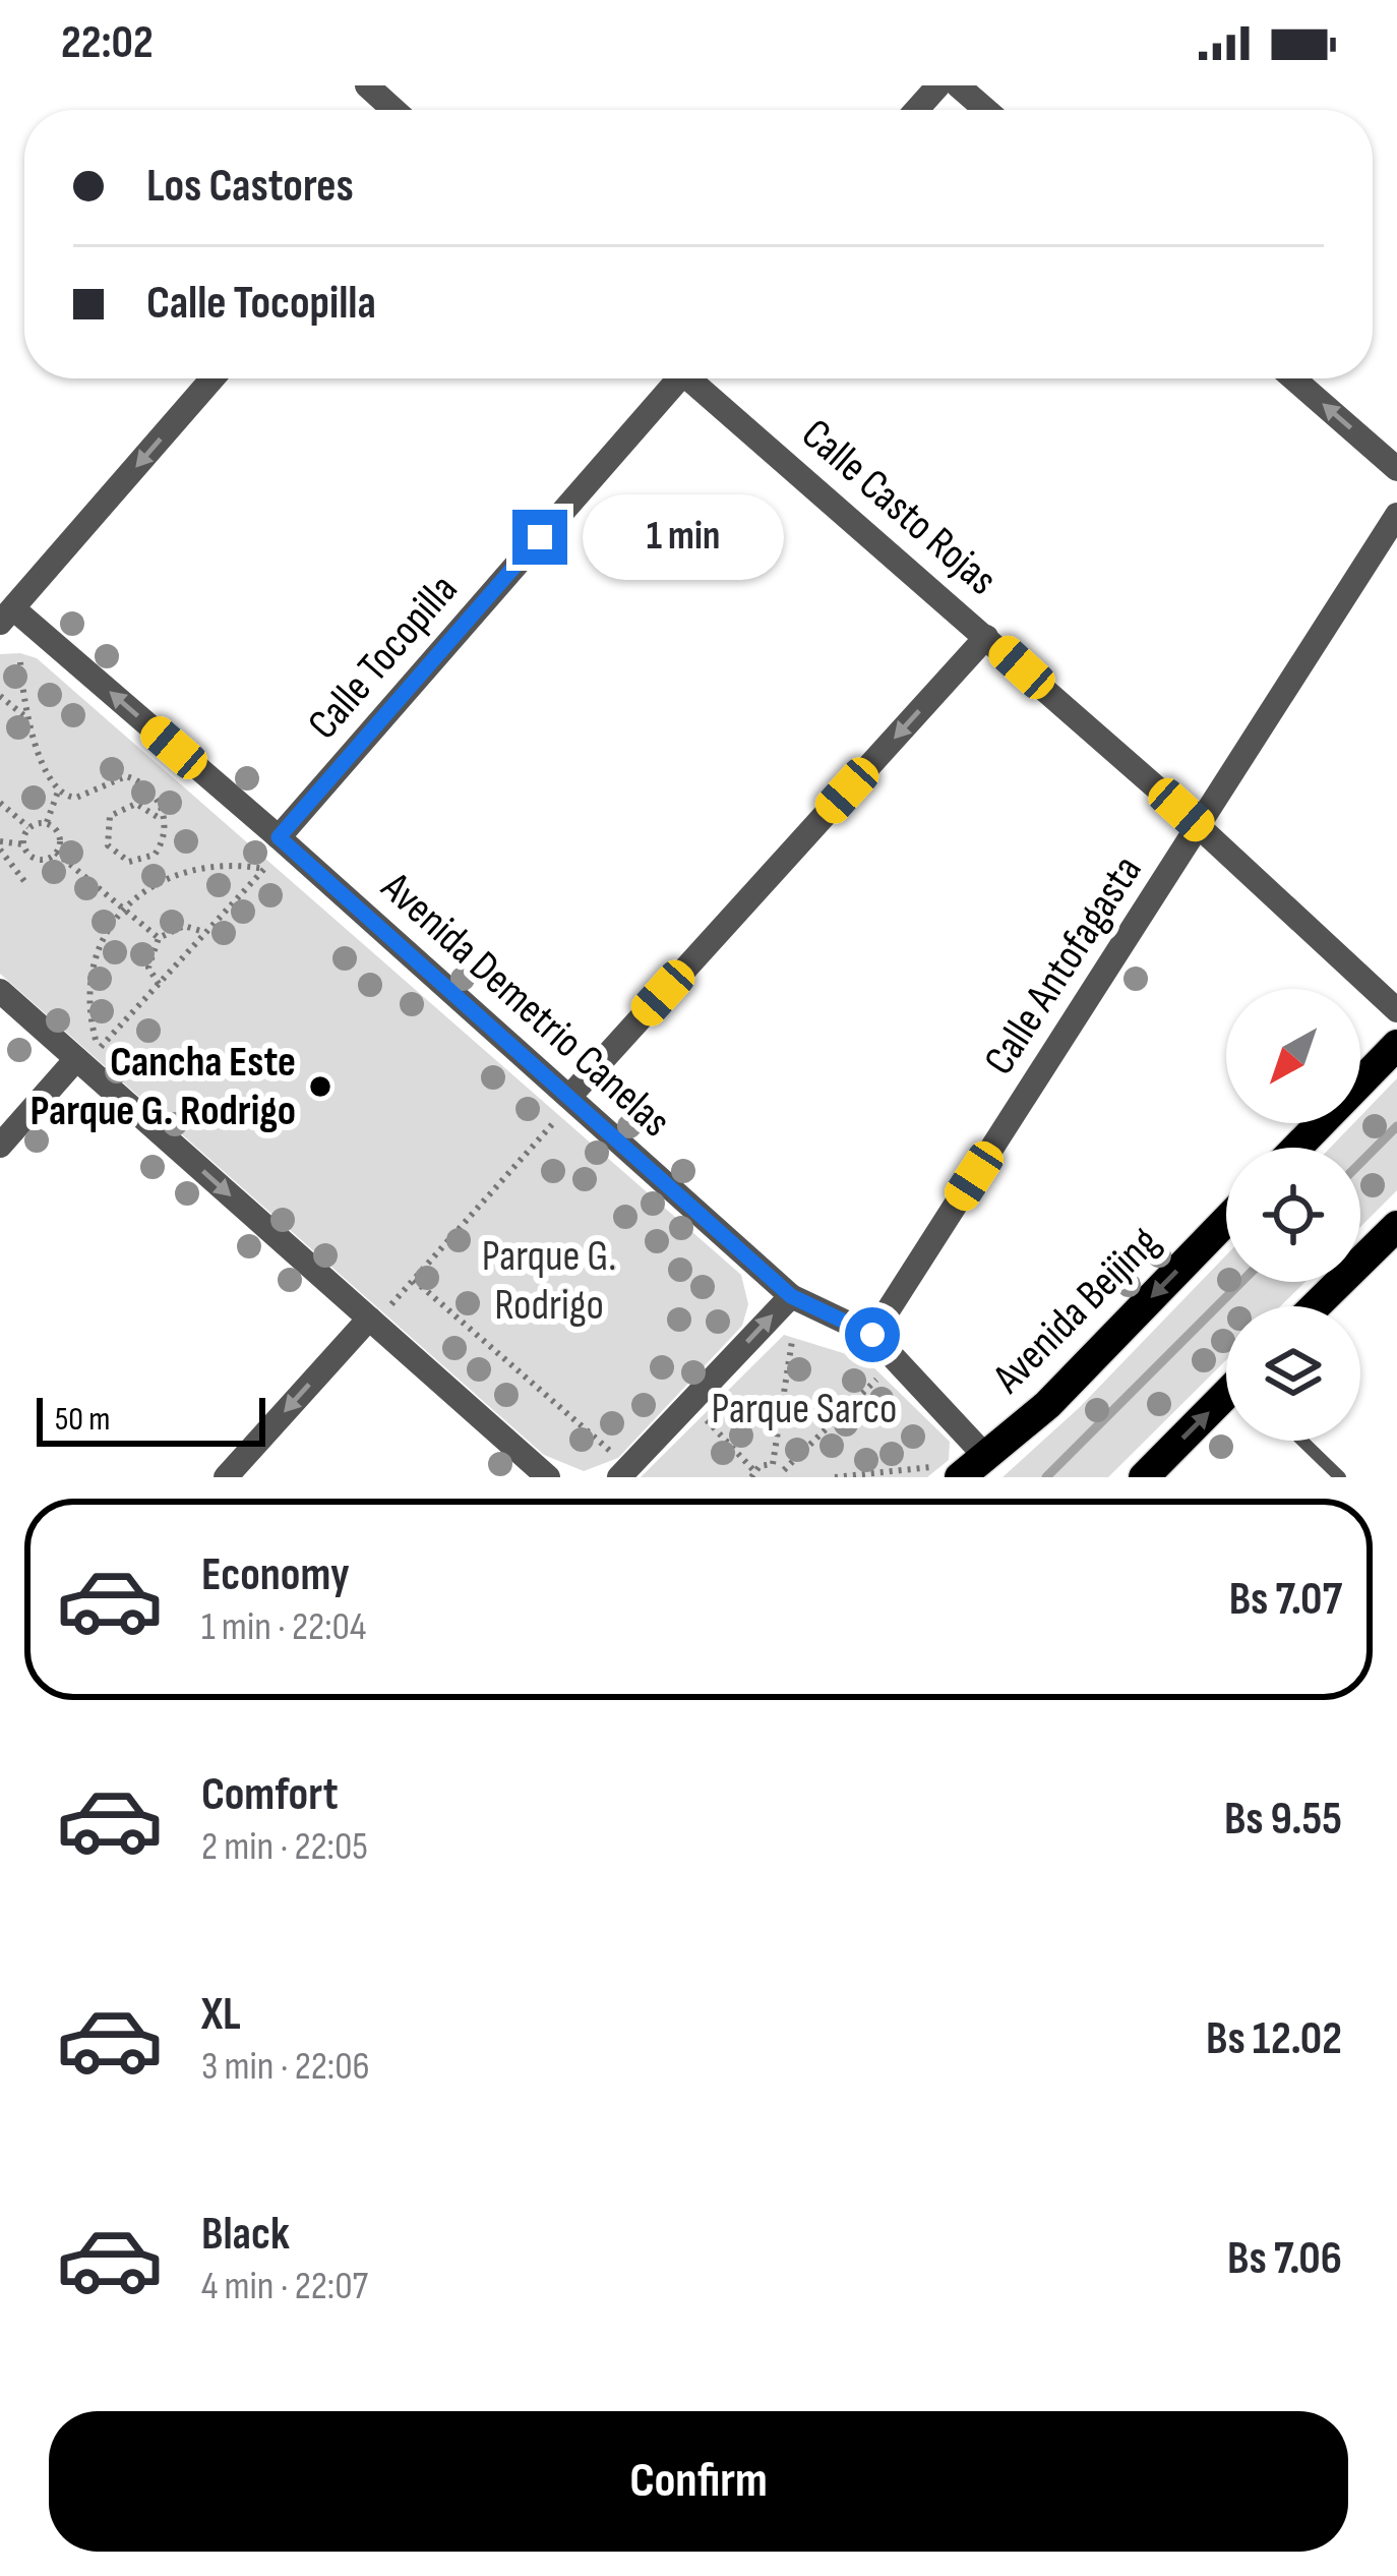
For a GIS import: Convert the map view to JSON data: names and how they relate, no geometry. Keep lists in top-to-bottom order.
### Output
{
  "streets": {
    "main road": ["Avenida Beijing"],
    "street": [
      "Calle Casto Rojas",
      "Calle Tocopilla",
      "Calle Antofagasta",
      "Avenida Demetrio Canelas"
    ]
  },
  "crossings": [
    ["Calle Casto Rojas", "Calle Antofagasta"],
    ["Calle Tocopilla", "Avenida Demetrio Canelas"],
    ["Calle Antofagasta", "Avenida Demetrio Canelas"],
    ["Avenida Demetrio Canelas", "Avenida Beijing"]
  ],
  "parks": ["Parque G. Rodrigo", "Parque Sarco"],
  "places": ["Cancha Este Parque G. Rodrigo"],
  "scale_bar": "50 m",
  "north": "bottom left",
  "page": {
    "status": "22:02",
    "banner": ["Los Castores", "Calle Tocopilla"],
    "bubble": "1 min",
    "scale": "50 m",
    "list": [
      {
        "name": "Economy",
        "note": "1 min · 22:04",
        "value": "Bs 7.07"
      },
      {
        "name": "Comfort",
        "note": "2 min · 22:05",
        "value": "Bs 9.55"
      },
      {
        "name": "XL",
        "note": "3 min · 22:06",
        "value": "Bs 12.02"
      },
      {
        "name": "Black",
        "note": "4 min · 22:07",
        "value": "Bs 7.06"
      }
    ],
    "buttons": "Confirm"
  }
}
